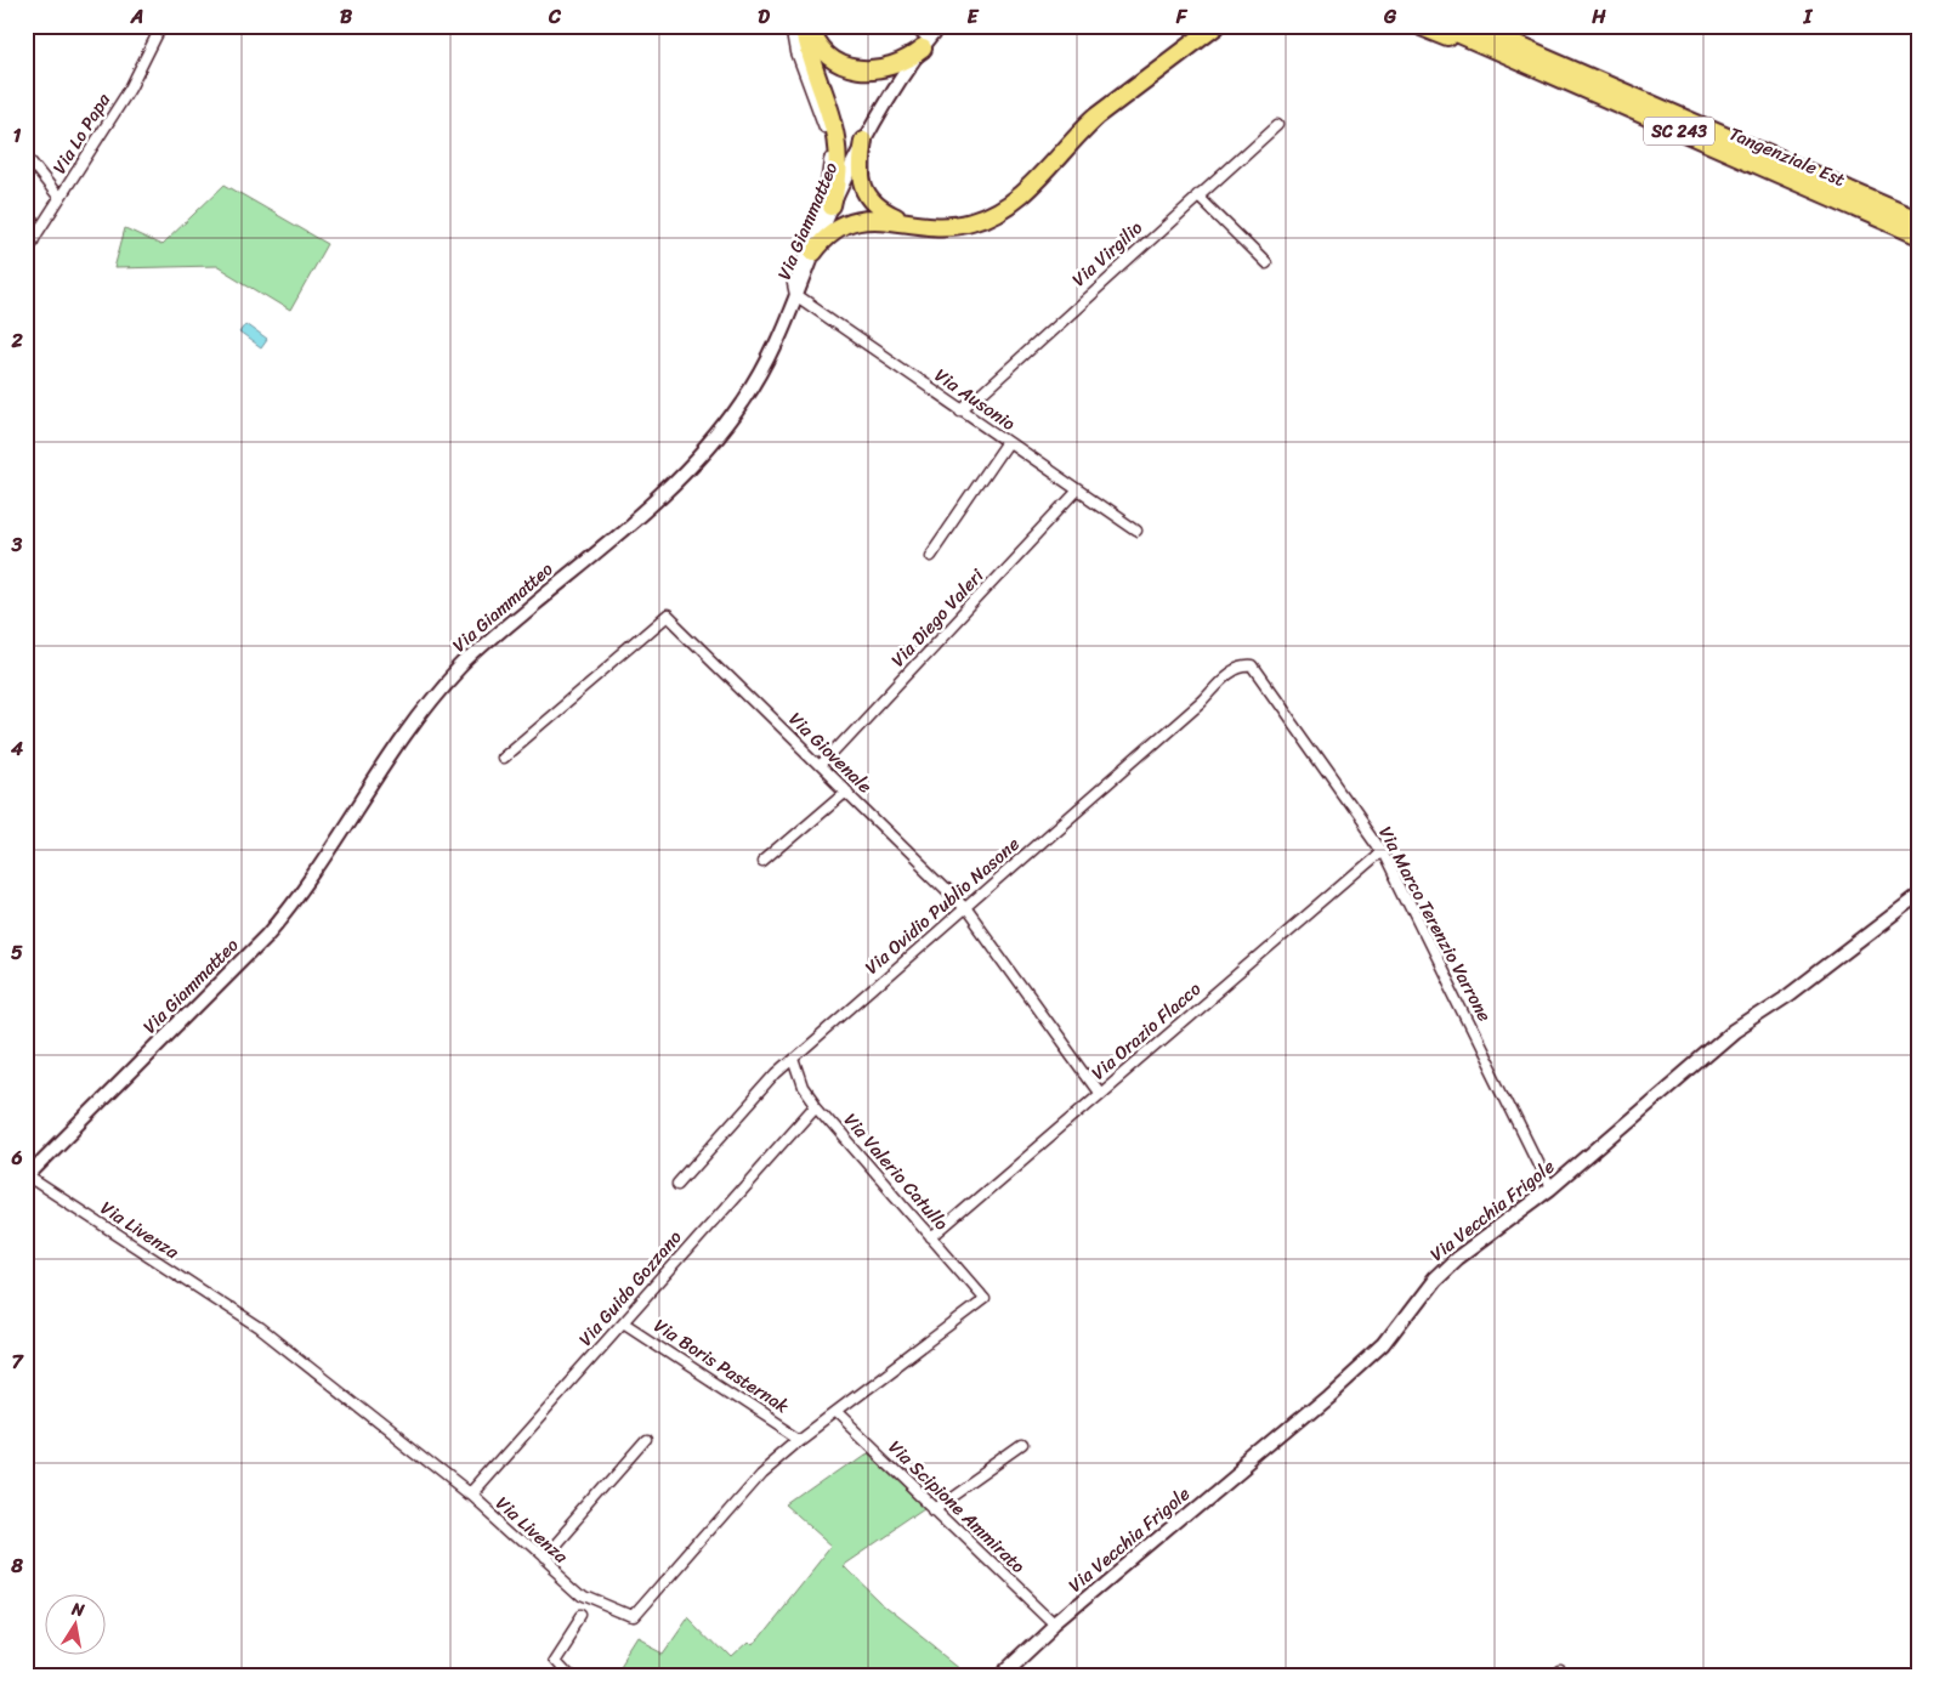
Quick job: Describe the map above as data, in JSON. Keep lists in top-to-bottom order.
{
  "streets": {
    "highway": ["SC 243", "Tangenziale Est"],
    "street": [
      "Via Lo Papa",
      "Via Giammatteo",
      "Via Virgilio",
      "Via Ausonio",
      "Via Diego Valeri",
      "Via Giovenale",
      "Via Ovidio Publio Nasone",
      "Via Marco Terenzio Varrone",
      "Via Orazio Flacco",
      "Via Valerio Catullo",
      "Via Vecchia Frigole",
      "Via Livenza",
      "Via Guido Gozzano",
      "Via Boris Pasternak",
      "Via Scipione Ammirato"
    ]
  },
  "crossings": [
    ["Via Giammatteo", "Via Ausonio"],
    ["Via Giammatteo", "Via Livenza"],
    ["Via Virgilio", "Via Ausonio"],
    ["Via Ausonio", "Via Diego Valeri"],
    ["Via Diego Valeri", "Via Giovenale"],
    ["Via Giovenale", "Via Ovidio Publio Nasone"],
    ["Via Giovenale", "Via Orazio Flacco"],
    ["Via Ovidio Publio Nasone", "Via Marco Terenzio Varrone"],
    ["Via Ovidio Publio Nasone", "Via Valerio Catullo"],
    ["Via Marco Terenzio Varrone", "Via Orazio Flacco"],
    ["Via Marco Terenzio Varrone", "Via Vecchia Frigole"],
    ["Via Orazio Flacco", "Via Valerio Catullo"],
    ["Via Valerio Catullo", "Via Livenza"],
    ["Via Valerio Catullo", "Via Guido Gozzano"],
    ["Via Vecchia Frigole", "Via Scipione Ammirato"],
    ["Via Livenza", "Via Guido Gozzano"],
    ["Via Livenza", "Via Boris Pasternak"],
    ["Via Livenza", "Via Scipione Ammirato"],
    ["Via Guido Gozzano", "Via Boris Pasternak"]
  ],
  "north": "top",
  "grid": {
    "columns": [
      "A",
      "B",
      "C",
      "D",
      "E",
      "F",
      "G",
      "H",
      "I"
    ],
    "rows": [
      "1",
      "2",
      "3",
      "4",
      "5",
      "6",
      "7",
      "8"
    ]
  }
}
